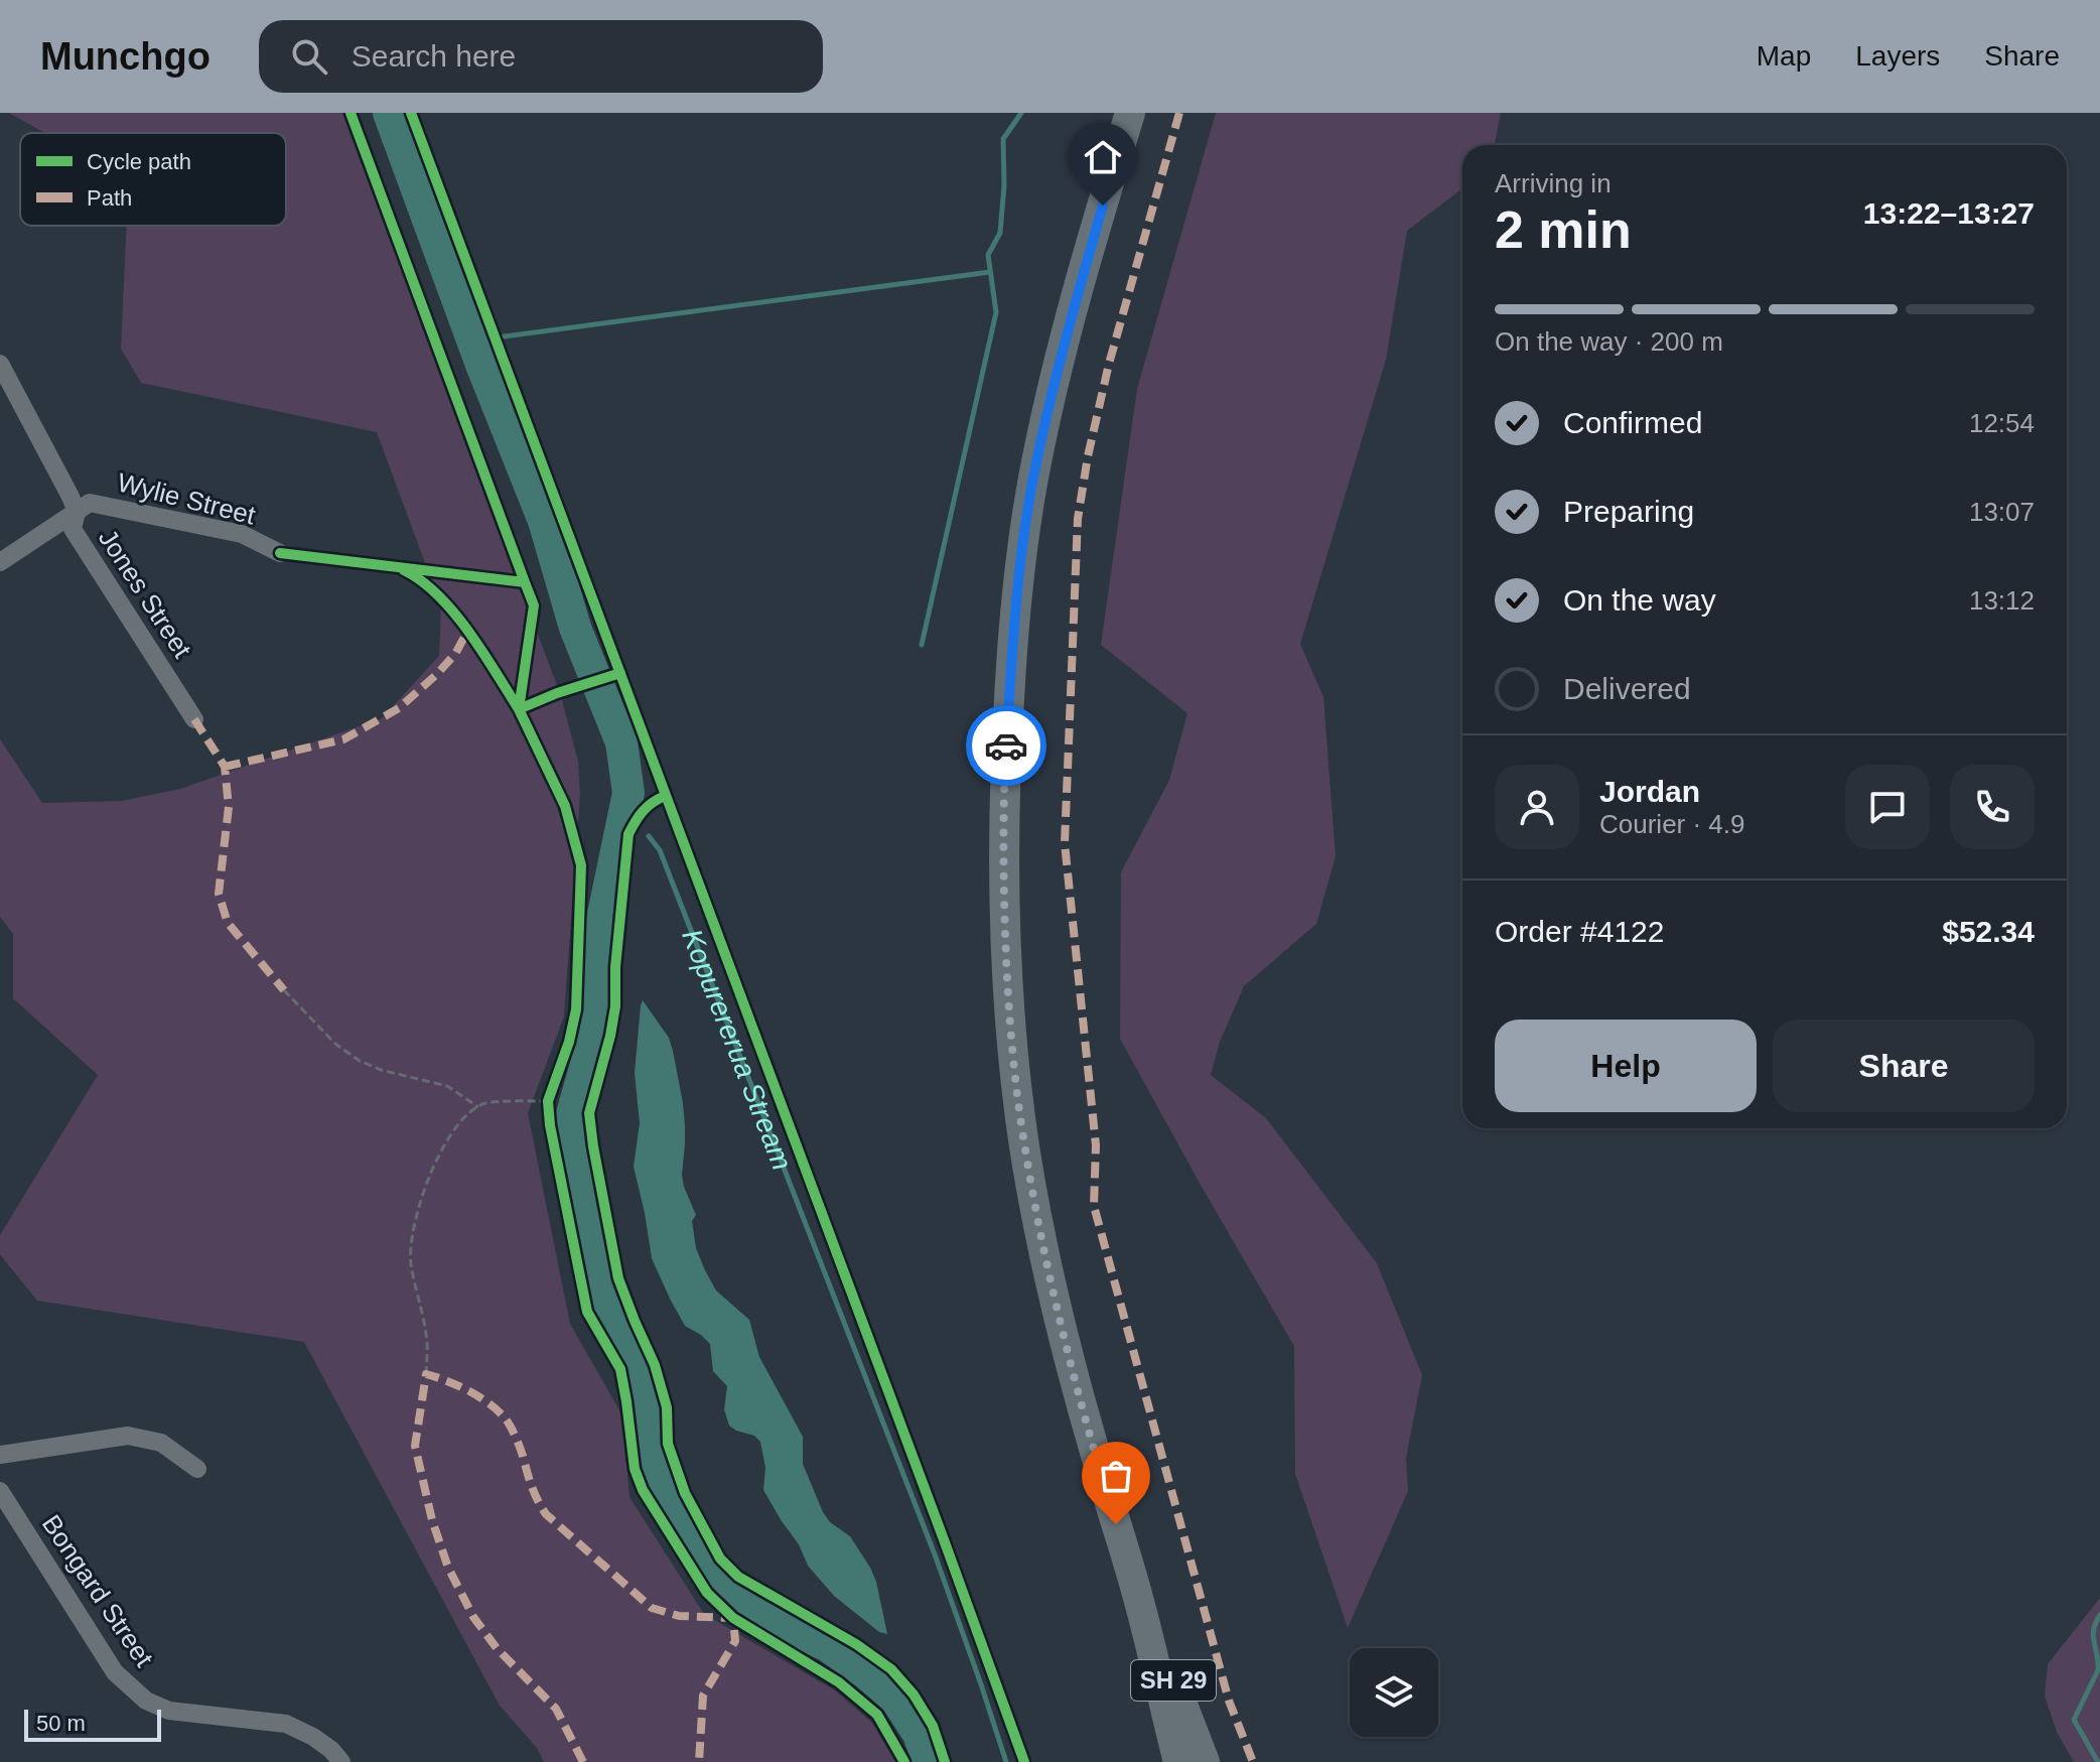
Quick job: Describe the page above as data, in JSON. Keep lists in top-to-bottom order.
{
  "streets": {
    "highway": ["SH 29"],
    "street": ["Wylie Street", "Jones Street", "Bongard Street"]
  },
  "crossings": [
    ["Wylie Street", "Jones Street"]
  ],
  "water": ["Kopurererua Stream"],
  "legend": ["Cycle path", "Path"],
  "scale_bar": "50 m",
  "page": {
    "header": "Munchgo",
    "search": "Search here",
    "nav": ["Map", "Layers", "Share"],
    "heading": ["2 min", "Arriving in", "13:22–13:27"],
    "panel": [
      "Jordan",
      "Courier · 4.9",
      "Order #4122",
      "$52.34"
    ],
    "bar": "On the way · 200 m",
    "list": [
      ["Confirmed", "12:54"],
      ["Preparing", "13:07"],
      ["On the way", "13:12"],
      "Delivered"
    ],
    "buttons": ["Help", "Share"],
    "scale": "50 m"
  }
}
